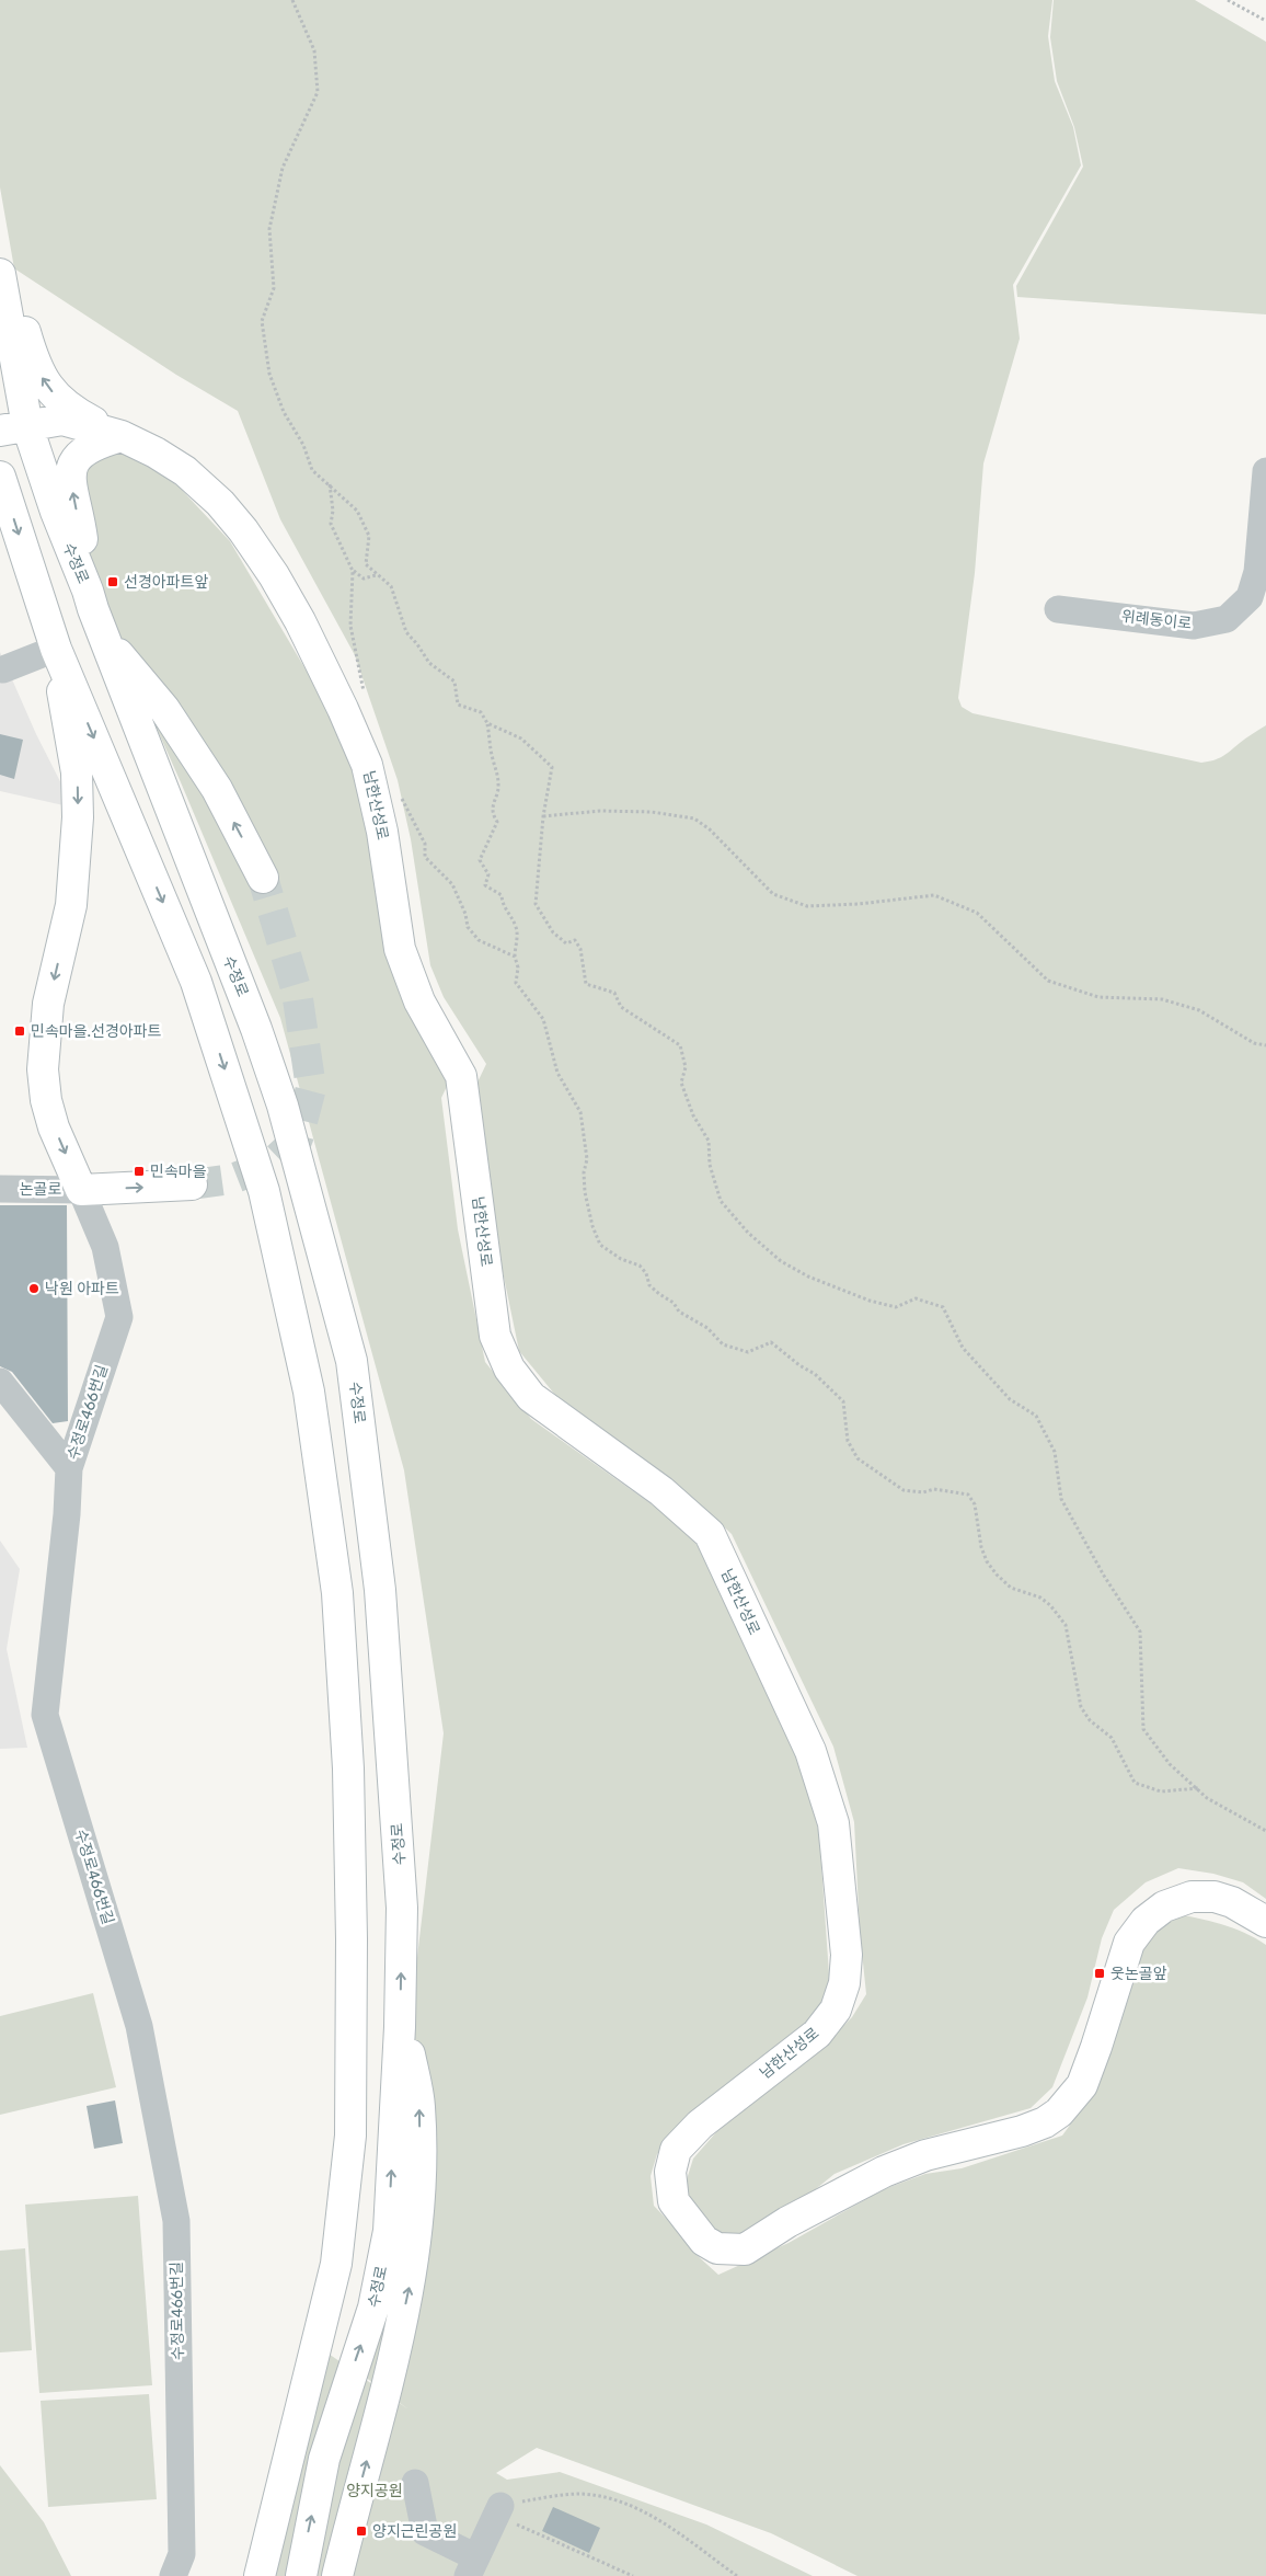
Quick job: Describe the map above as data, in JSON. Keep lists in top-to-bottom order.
{
  "streets": {
    "main road": ["수정로", "남한산성로"],
    "street": ["위례동이로", "논골로", "수정로466번길"]
  },
  "crossings": [
    ["수정로", "남한산성로"],
    ["논골로", "수정로466번길"]
  ],
  "parks": ["양지공원"],
  "places": {
    "transit": [
      "선경아파트앞",
      "민속마을.선경아파트",
      "민속마을",
      "웃논골앞",
      "양지근린공원"
    ],
    "other": ["낙원 아파트"]
  }
}
